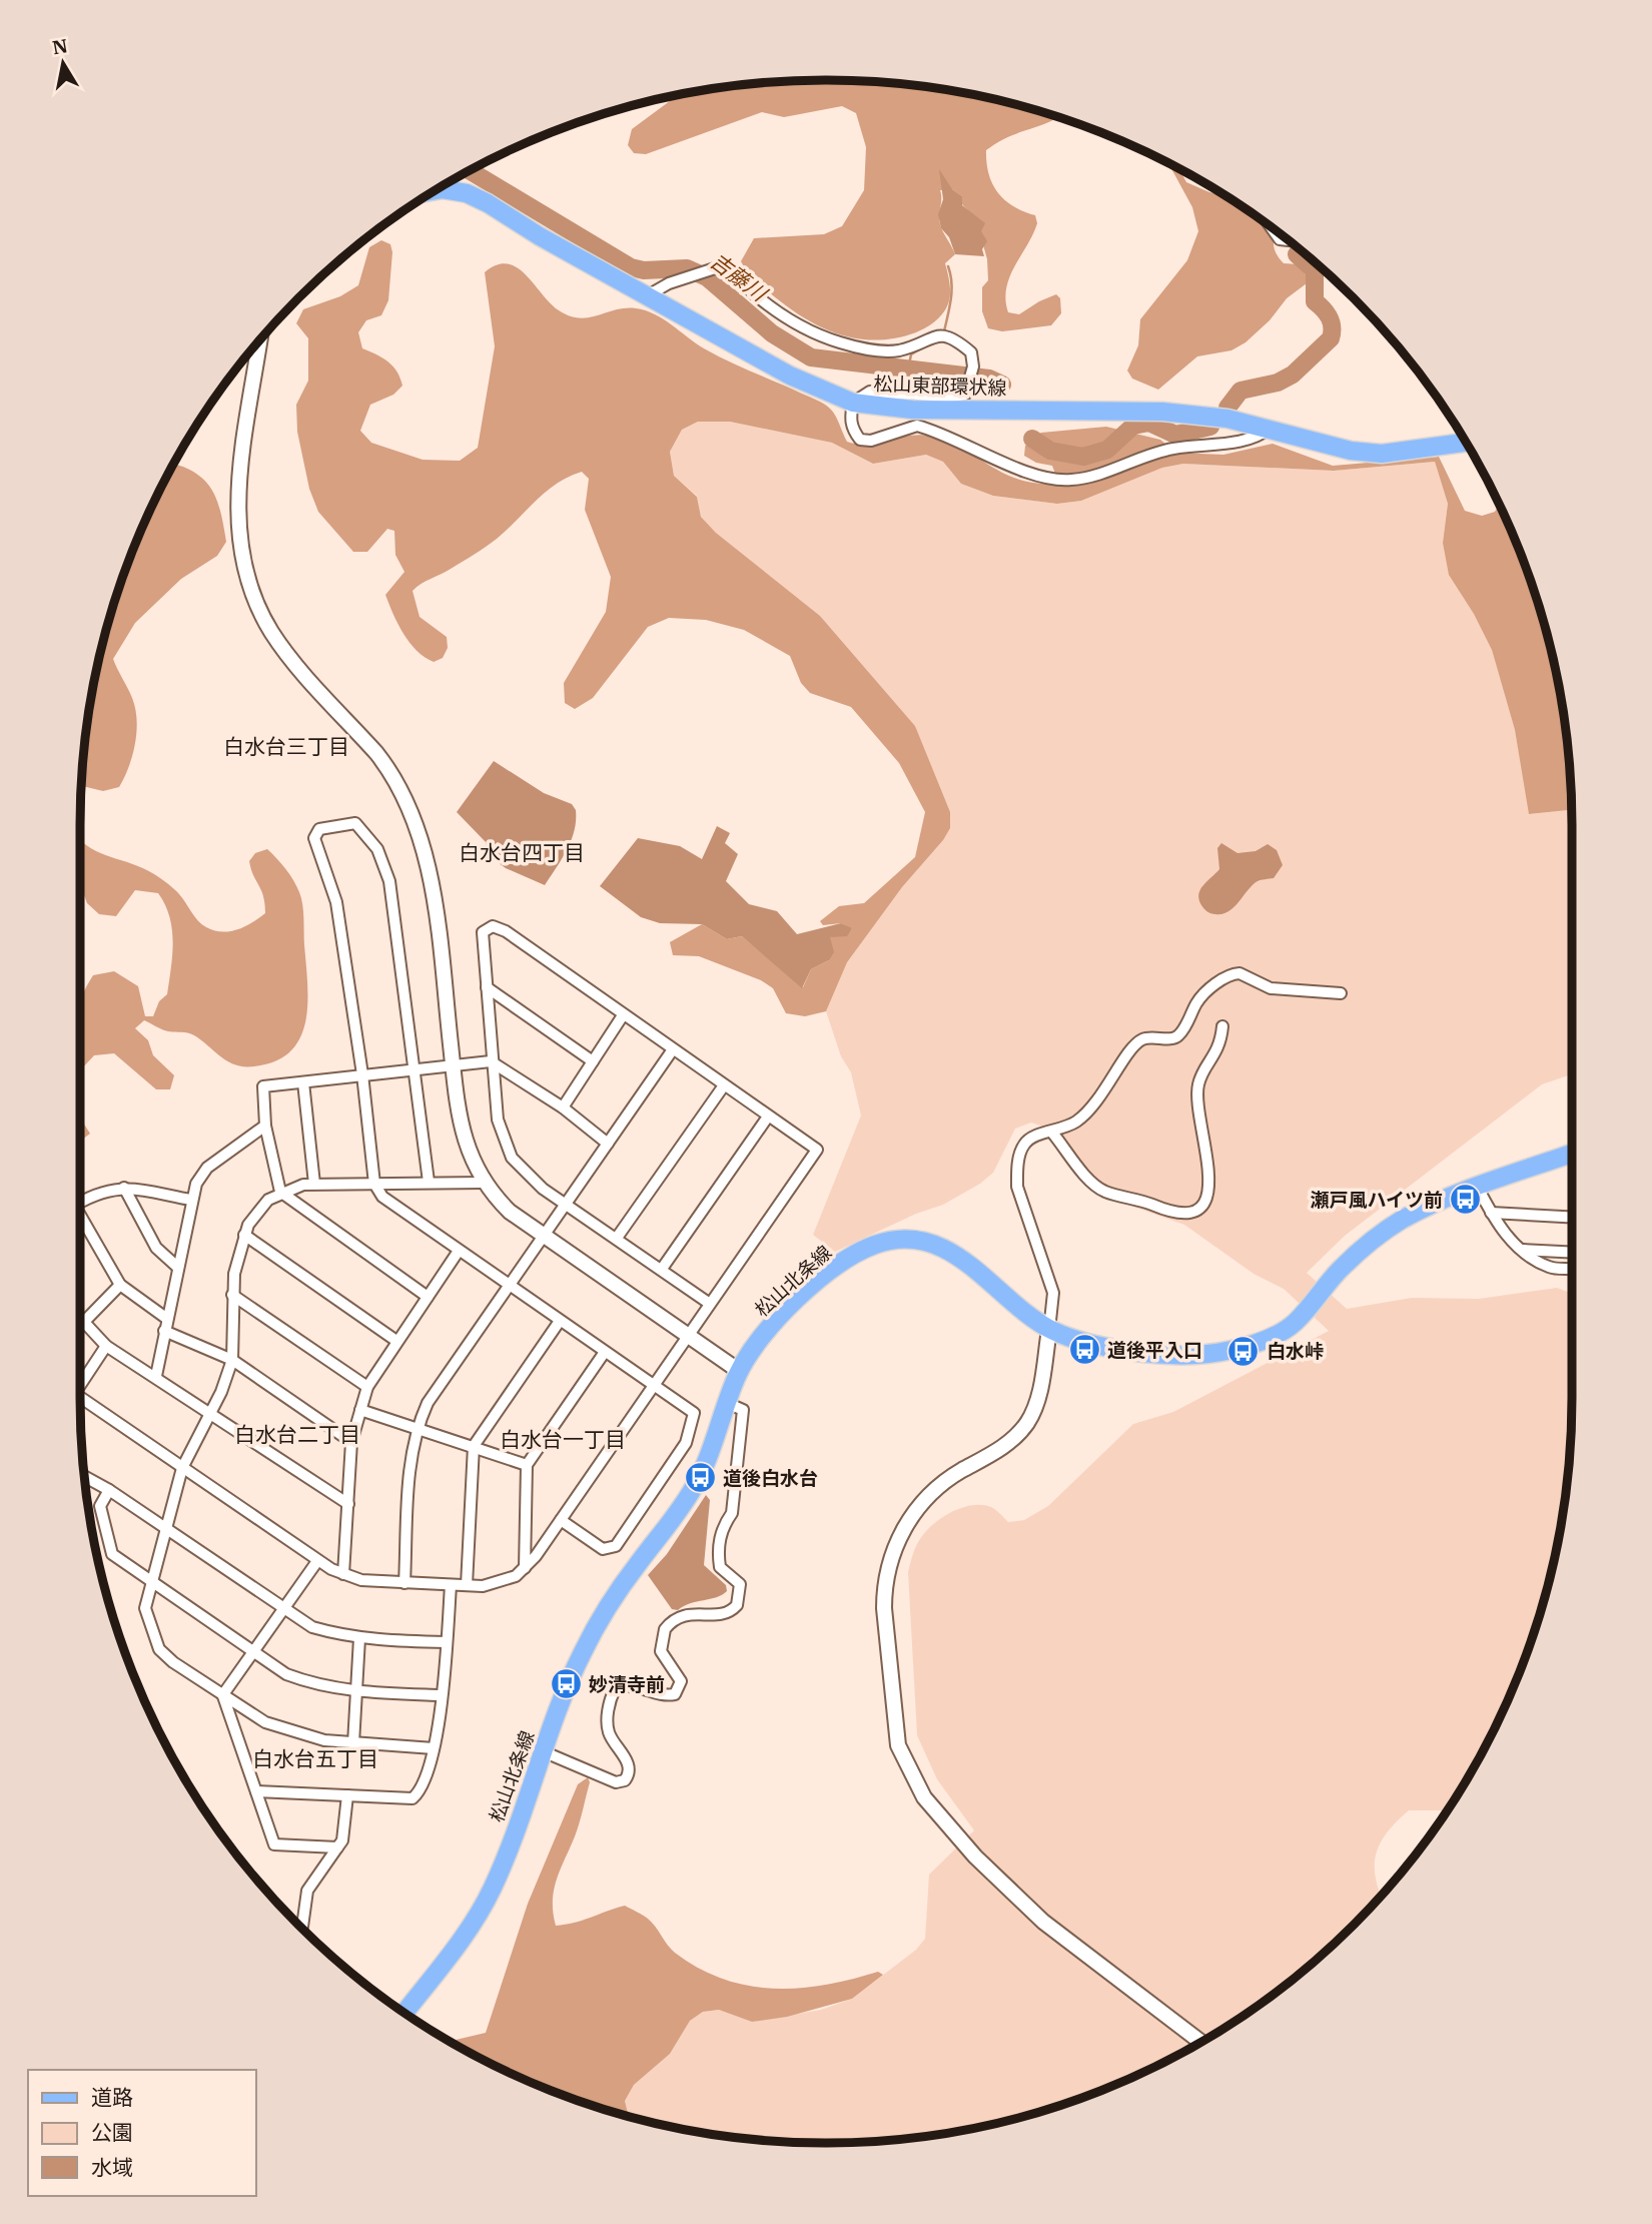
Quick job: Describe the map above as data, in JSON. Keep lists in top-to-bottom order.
{
  "streets": {
    "main road": ["松山東部環状線", "松山北条線"]
  },
  "districts": [
    "白水台三丁目",
    "白水台四丁目",
    "白水台二丁目",
    "白水台一丁目",
    "白水台五丁目"
  ],
  "water": ["吉藤川"],
  "places": {
    "bus stop": [
      "瀬戸風ハイツ前",
      "道後平入口",
      "白水峠",
      "道後白水台",
      "妙清寺前"
    ]
  },
  "legend": ["道路", "公園", "水域"],
  "north": "top"
}
